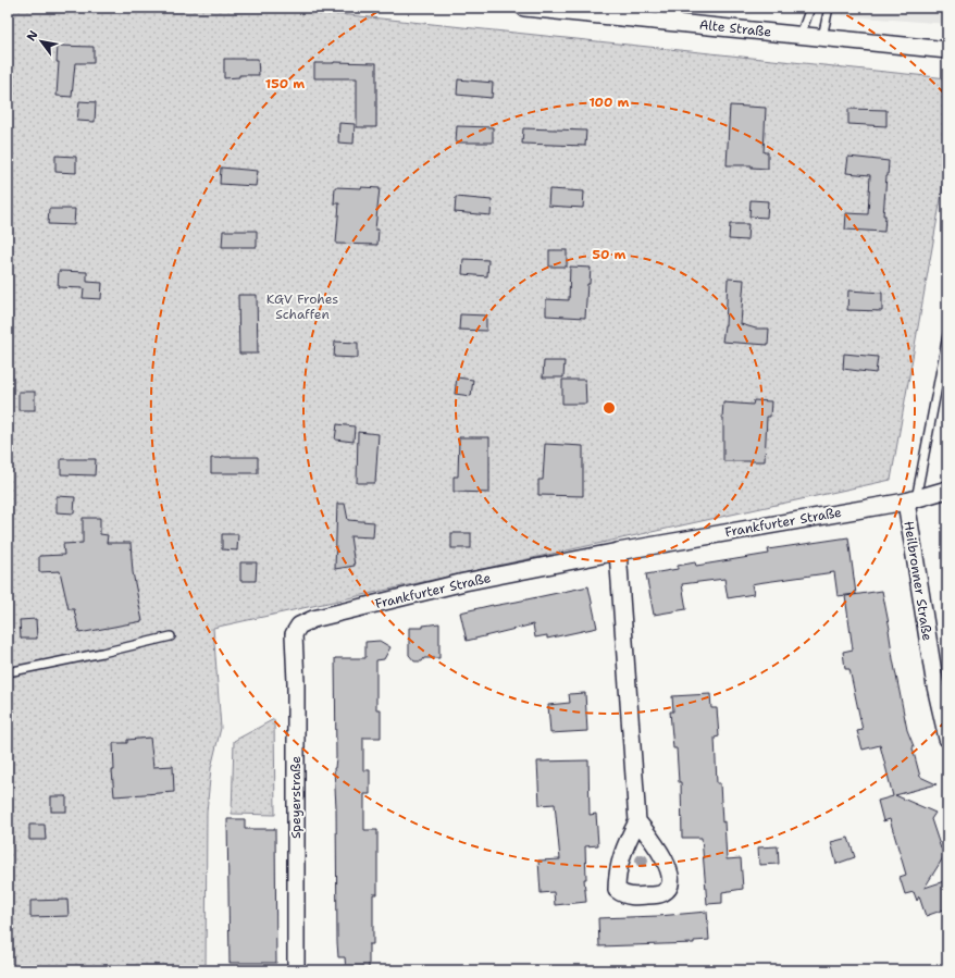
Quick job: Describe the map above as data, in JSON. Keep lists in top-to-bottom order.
{
  "streets": {
    "street": [
      "Alte Straße",
      "Frankfurter Straße",
      "Heilbronner Straße",
      "Speyerstraße"
    ]
  },
  "crossings": [
    ["Frankfurter Straße", "Heilbronner Straße"],
    ["Frankfurter Straße", "Speyerstraße"]
  ],
  "parks": ["KGV Frohes Schaffen"],
  "north": "top left",
  "rings": ["150 m", "100 m", "50 m"]
}
